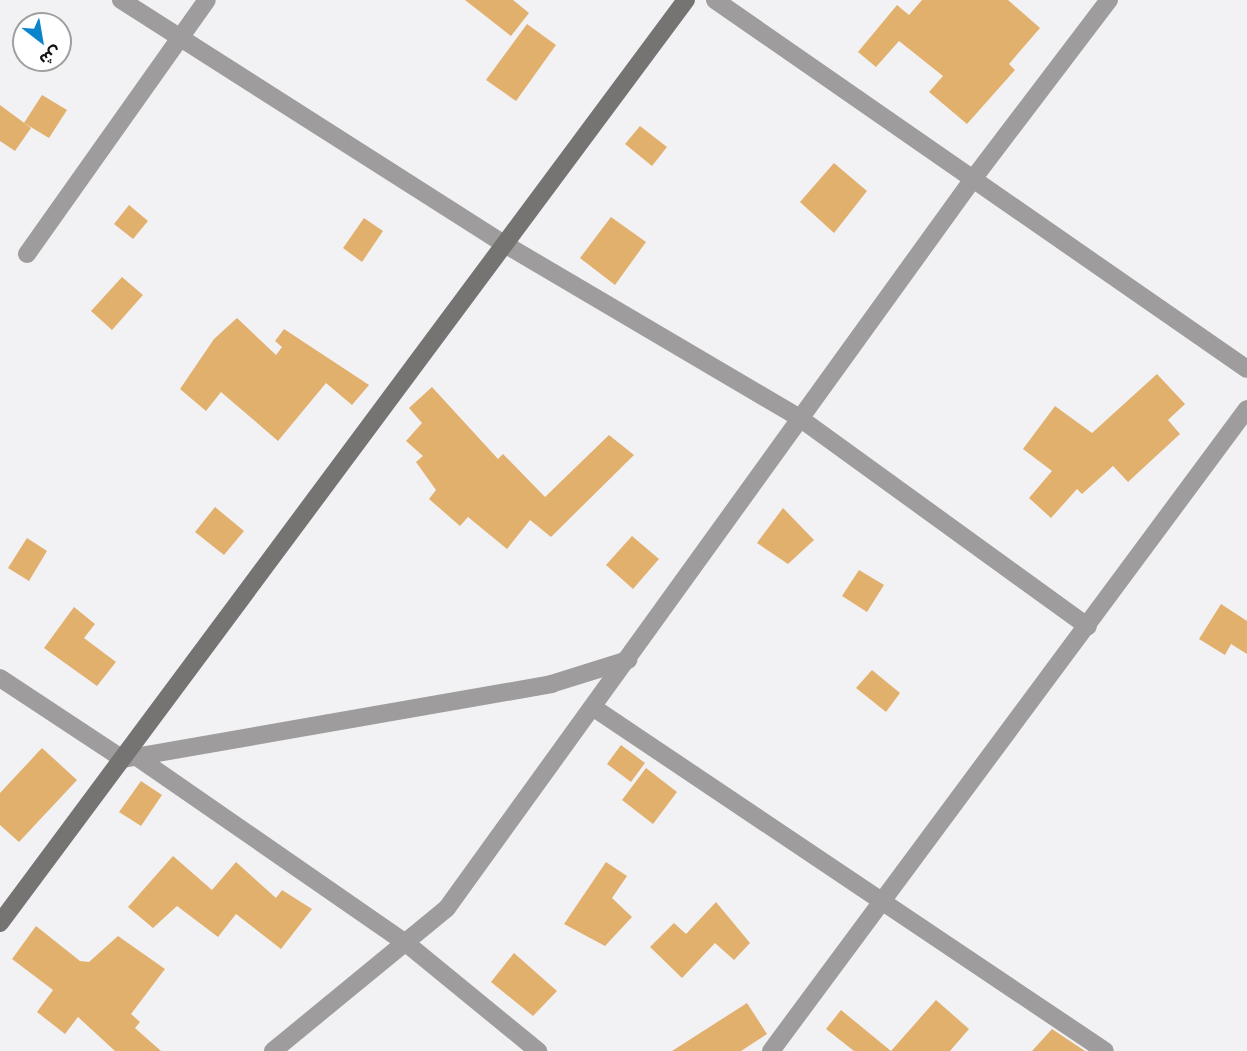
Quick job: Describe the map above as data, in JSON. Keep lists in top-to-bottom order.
{
  "north": "bottom right"
}
